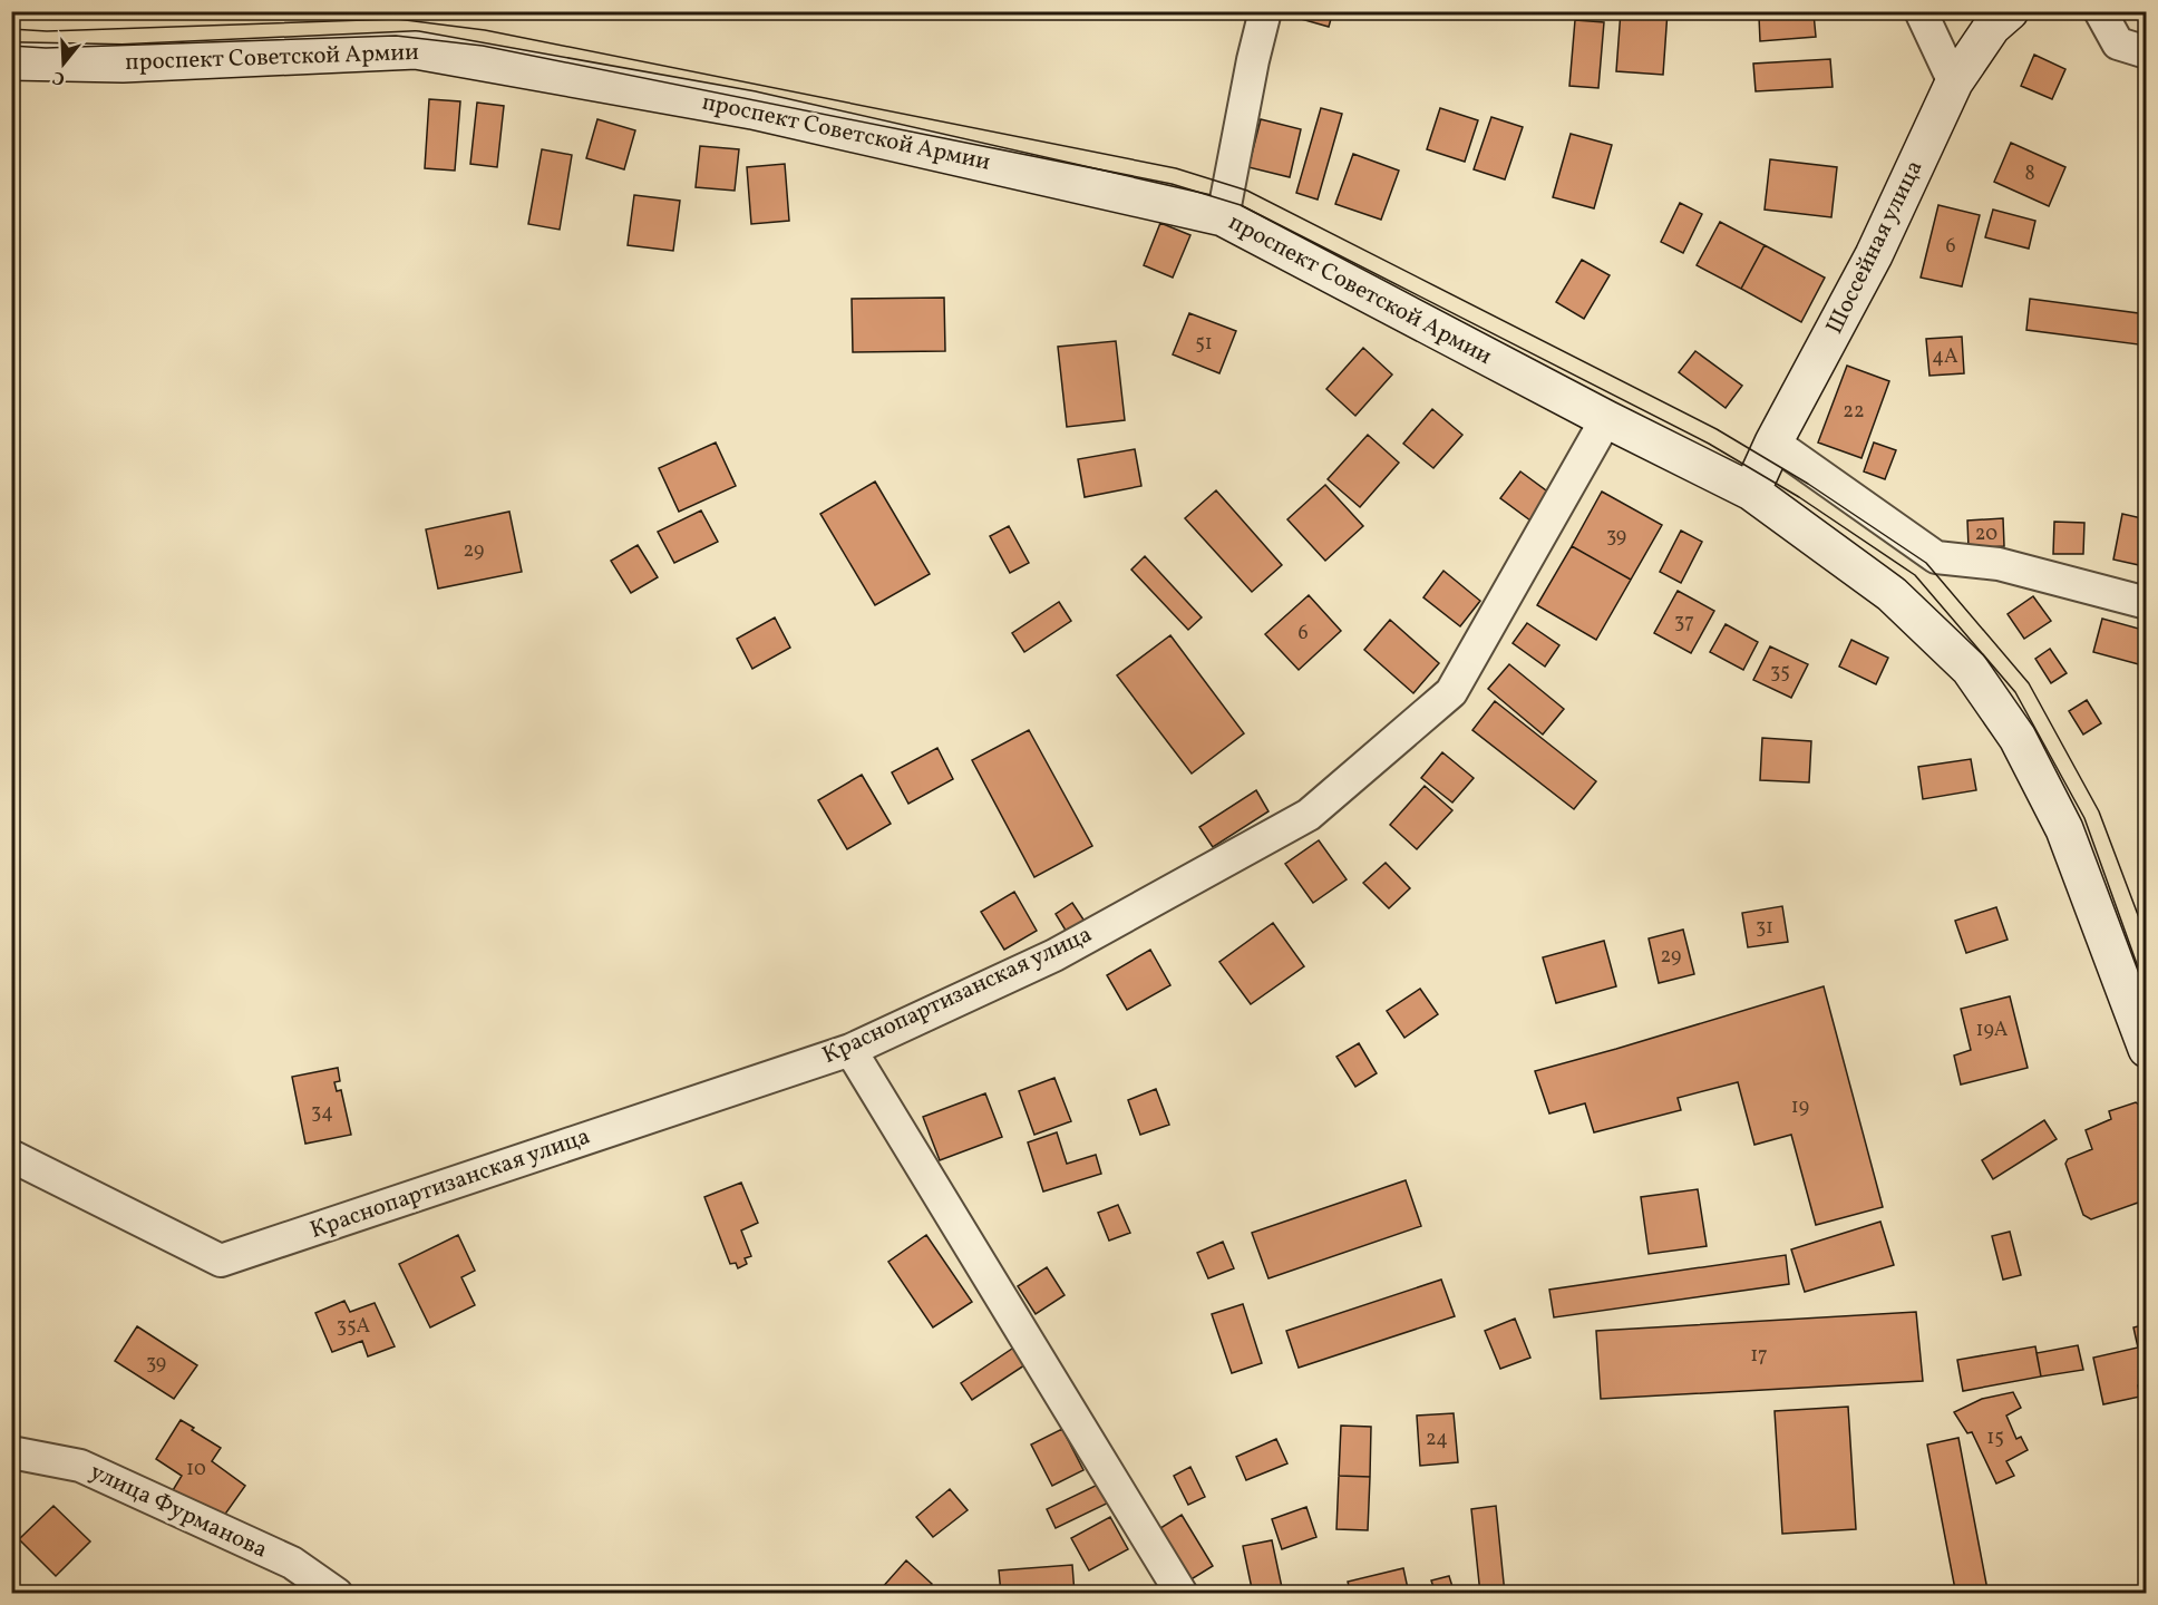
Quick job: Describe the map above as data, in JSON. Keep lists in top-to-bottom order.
{
  "streets": {
    "main road": ["проспект Советской Армии", "Шоссейная улица"],
    "street": ["Краснопартизанская улица", "улица Фурманова"]
  },
  "crossings": [
    ["проспект Советской Армии", "Шоссейная улица"],
    ["проспект Советской Армии", "Краснопартизанская улица"]
  ],
  "house_numbers": [
    "8",
    "6",
    "51",
    "4А",
    "22",
    "20",
    "39",
    "29",
    "37",
    "6",
    "35",
    "31",
    "29",
    "19А",
    "19",
    "34",
    "35А",
    "17",
    "39",
    "15",
    "24",
    "10"
  ],
  "north": "bottom"
}
